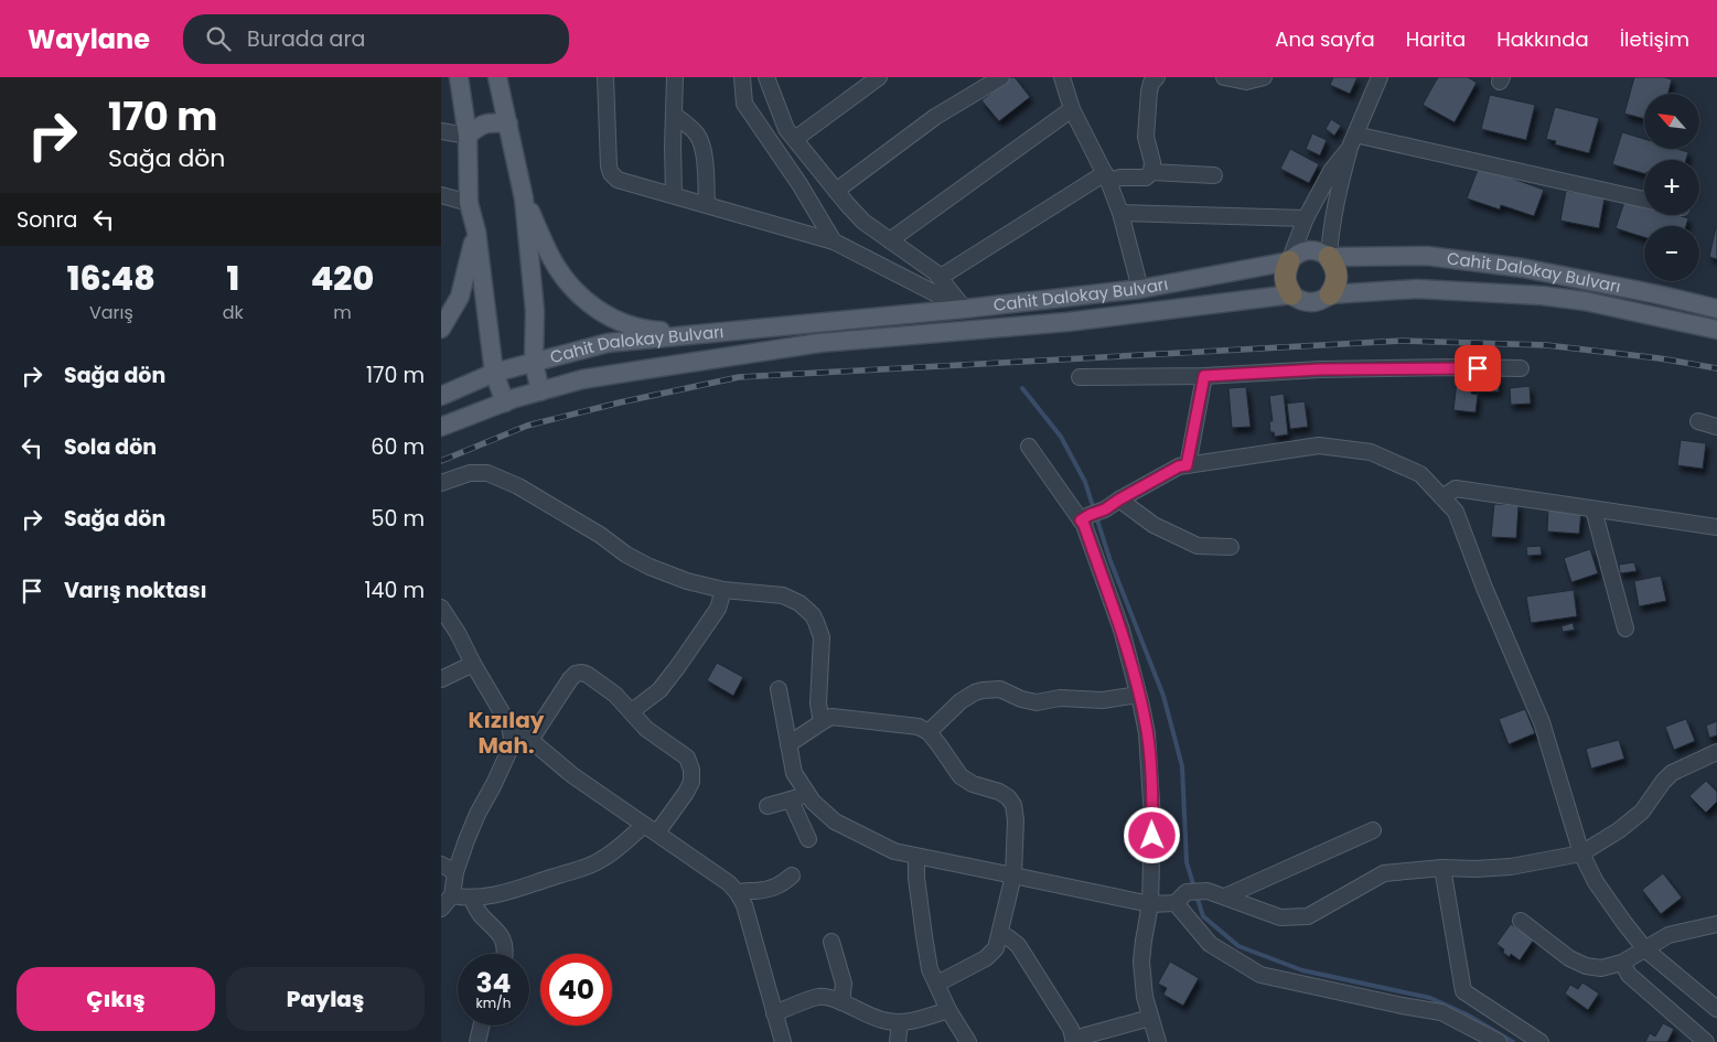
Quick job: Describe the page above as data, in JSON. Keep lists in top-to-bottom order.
{
  "streets": {
    "main road": ["Cahit Dalokay Bulvarı"]
  },
  "districts": ["Kızılay Mah."],
  "north": "top left",
  "page": {
    "header": "Waylane",
    "search": "Burada ara",
    "nav": [
      "Ana sayfa",
      "Harita",
      "Hakkında",
      "İletişim"
    ],
    "turn": ["170 m", "Sağa dön"],
    "map_buttons": ["+", "−"],
    "then": "Sonra",
    "eta": [
      "16:48",
      "Varış",
      "1",
      "dk",
      "420",
      "m"
    ],
    "list": [
      {
        "name": "Sağa dön",
        "value": "170 m"
      },
      {
        "name": "Sola dön",
        "value": "60 m"
      },
      {
        "name": "Sağa dön",
        "value": "50 m"
      },
      {
        "name": "Varış noktası",
        "value": "140 m"
      }
    ],
    "speed": "34 km/h",
    "limit": "40",
    "buttons": ["Çıkış", "Paylaş"]
  }
}
